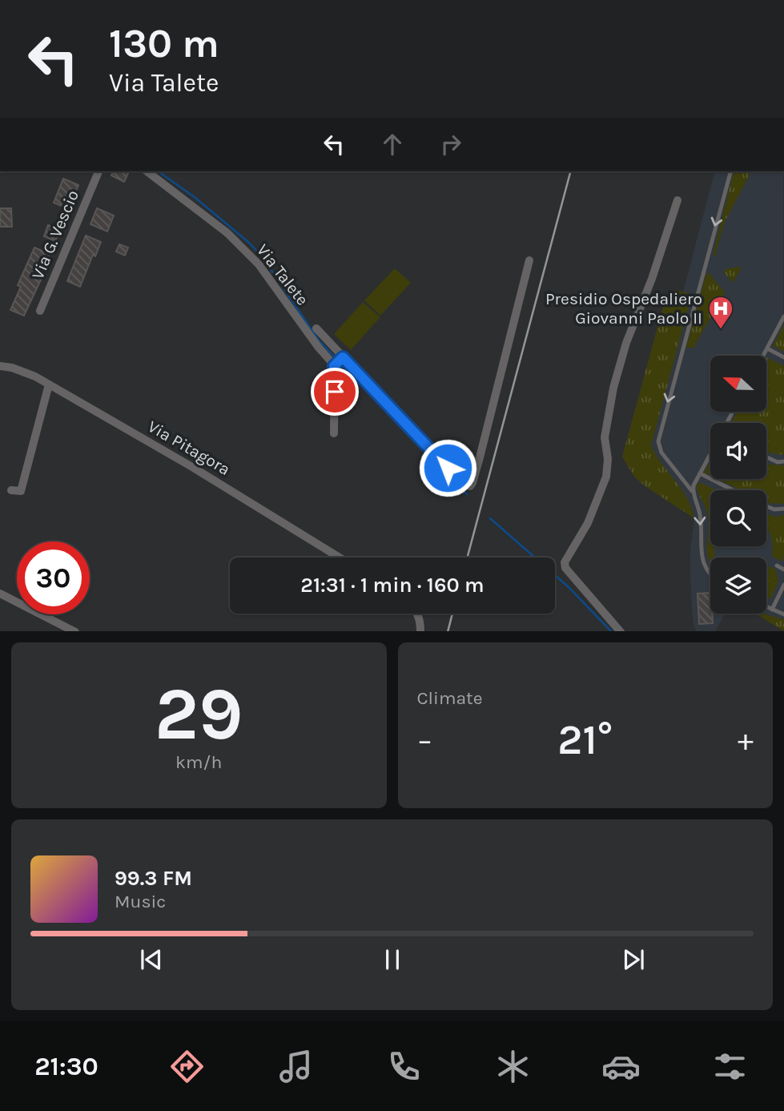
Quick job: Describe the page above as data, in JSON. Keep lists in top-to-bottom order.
{
  "streets": {
    "street": ["Via G. Vescio", "Via Talete", "Via Pitagora"]
  },
  "places": {
    "hospital": ["Presidio Ospedaliero Giovanni Paolo II"]
  },
  "north": "left",
  "page": {
    "turn": ["130 m", "Via Talete"],
    "limit": "30",
    "trip": "21:31 · 1 min · 160 m",
    "tile": [
      ["29", "km/h"],
      "Climate"
    ],
    "heat": ["−", "21°", "+"],
    "song": ["99.3 FM", "Music"],
    "tabs": "21:30"
  }
}
